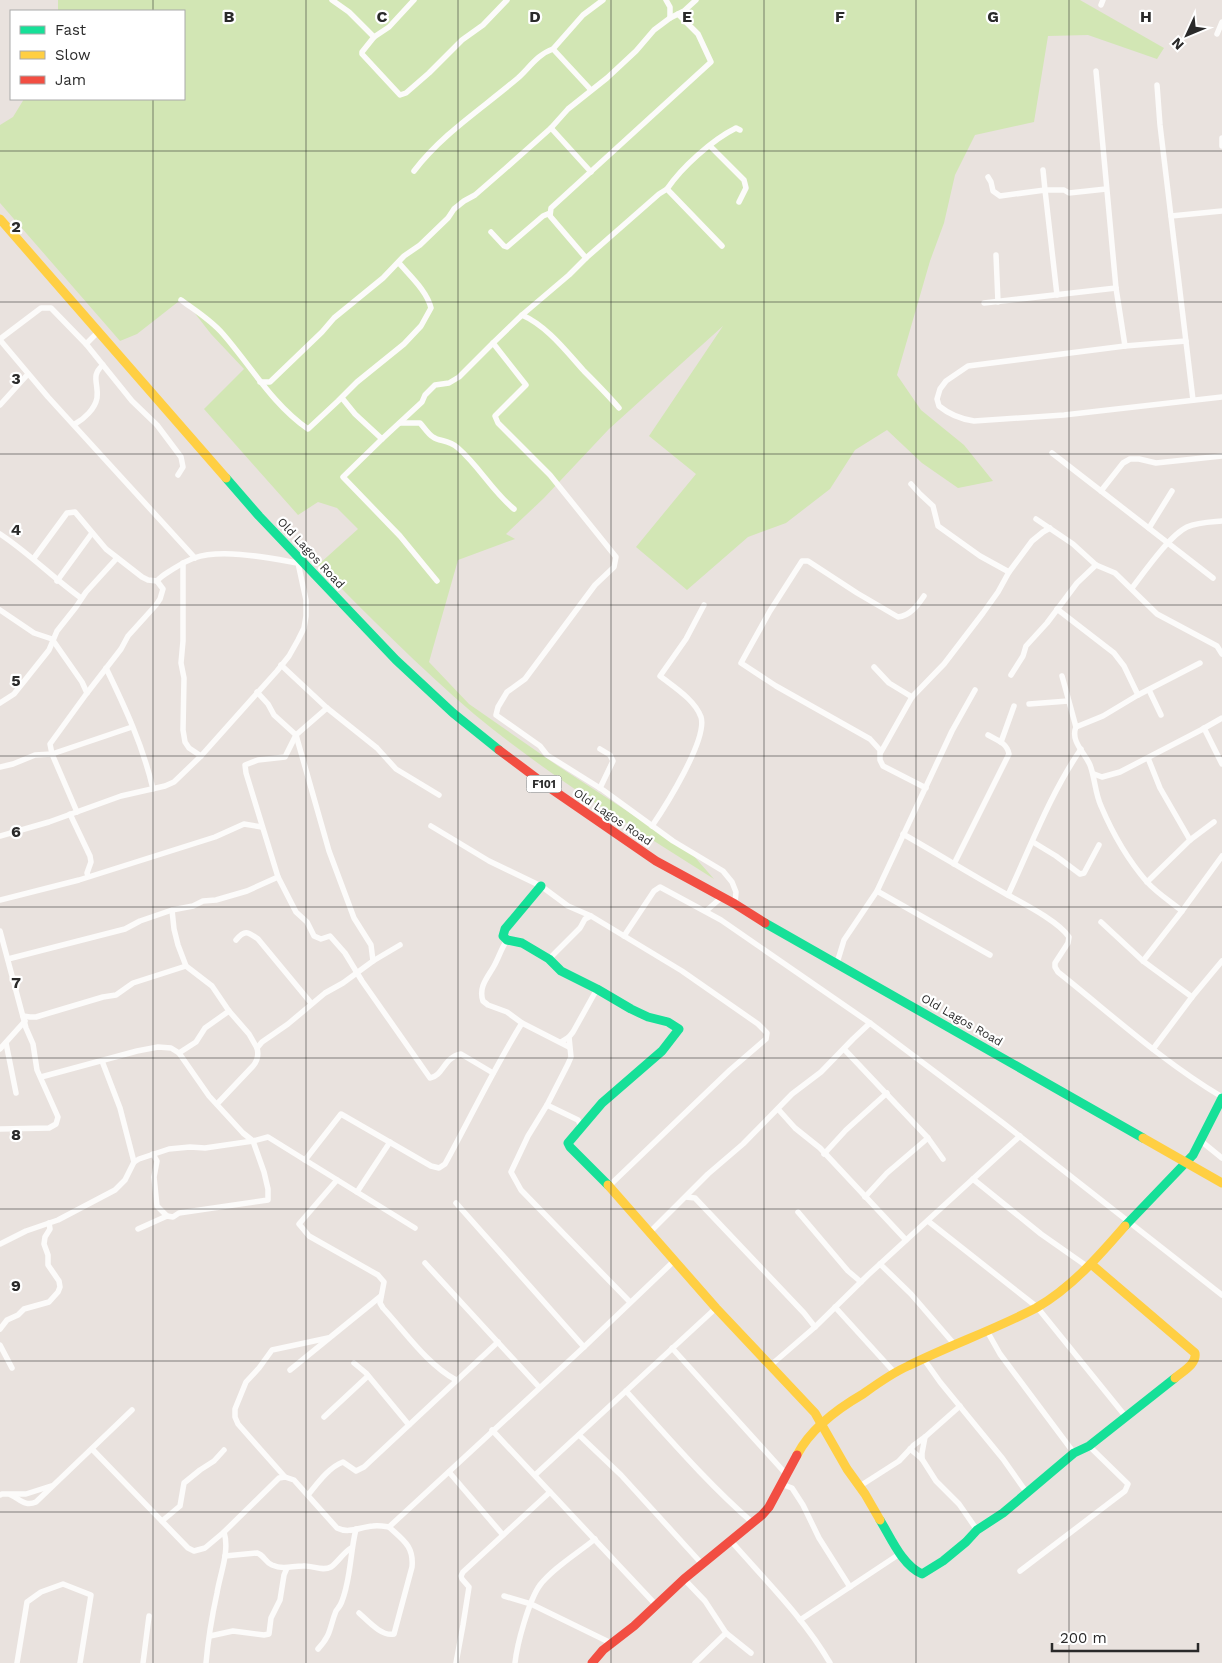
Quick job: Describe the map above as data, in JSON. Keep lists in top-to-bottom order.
{
  "streets": {
    "street": ["Old Lagos Road", "F101"]
  },
  "legend": ["Fast", "Slow", "Jam"],
  "scale_bar": "200 m",
  "north": "bottom left",
  "grid": {
    "columns": [
      "B",
      "C",
      "D",
      "E",
      "F",
      "G",
      "H"
    ],
    "rows": [
      "2",
      "3",
      "4",
      "5",
      "6",
      "7",
      "8",
      "9"
    ]
  }
}
